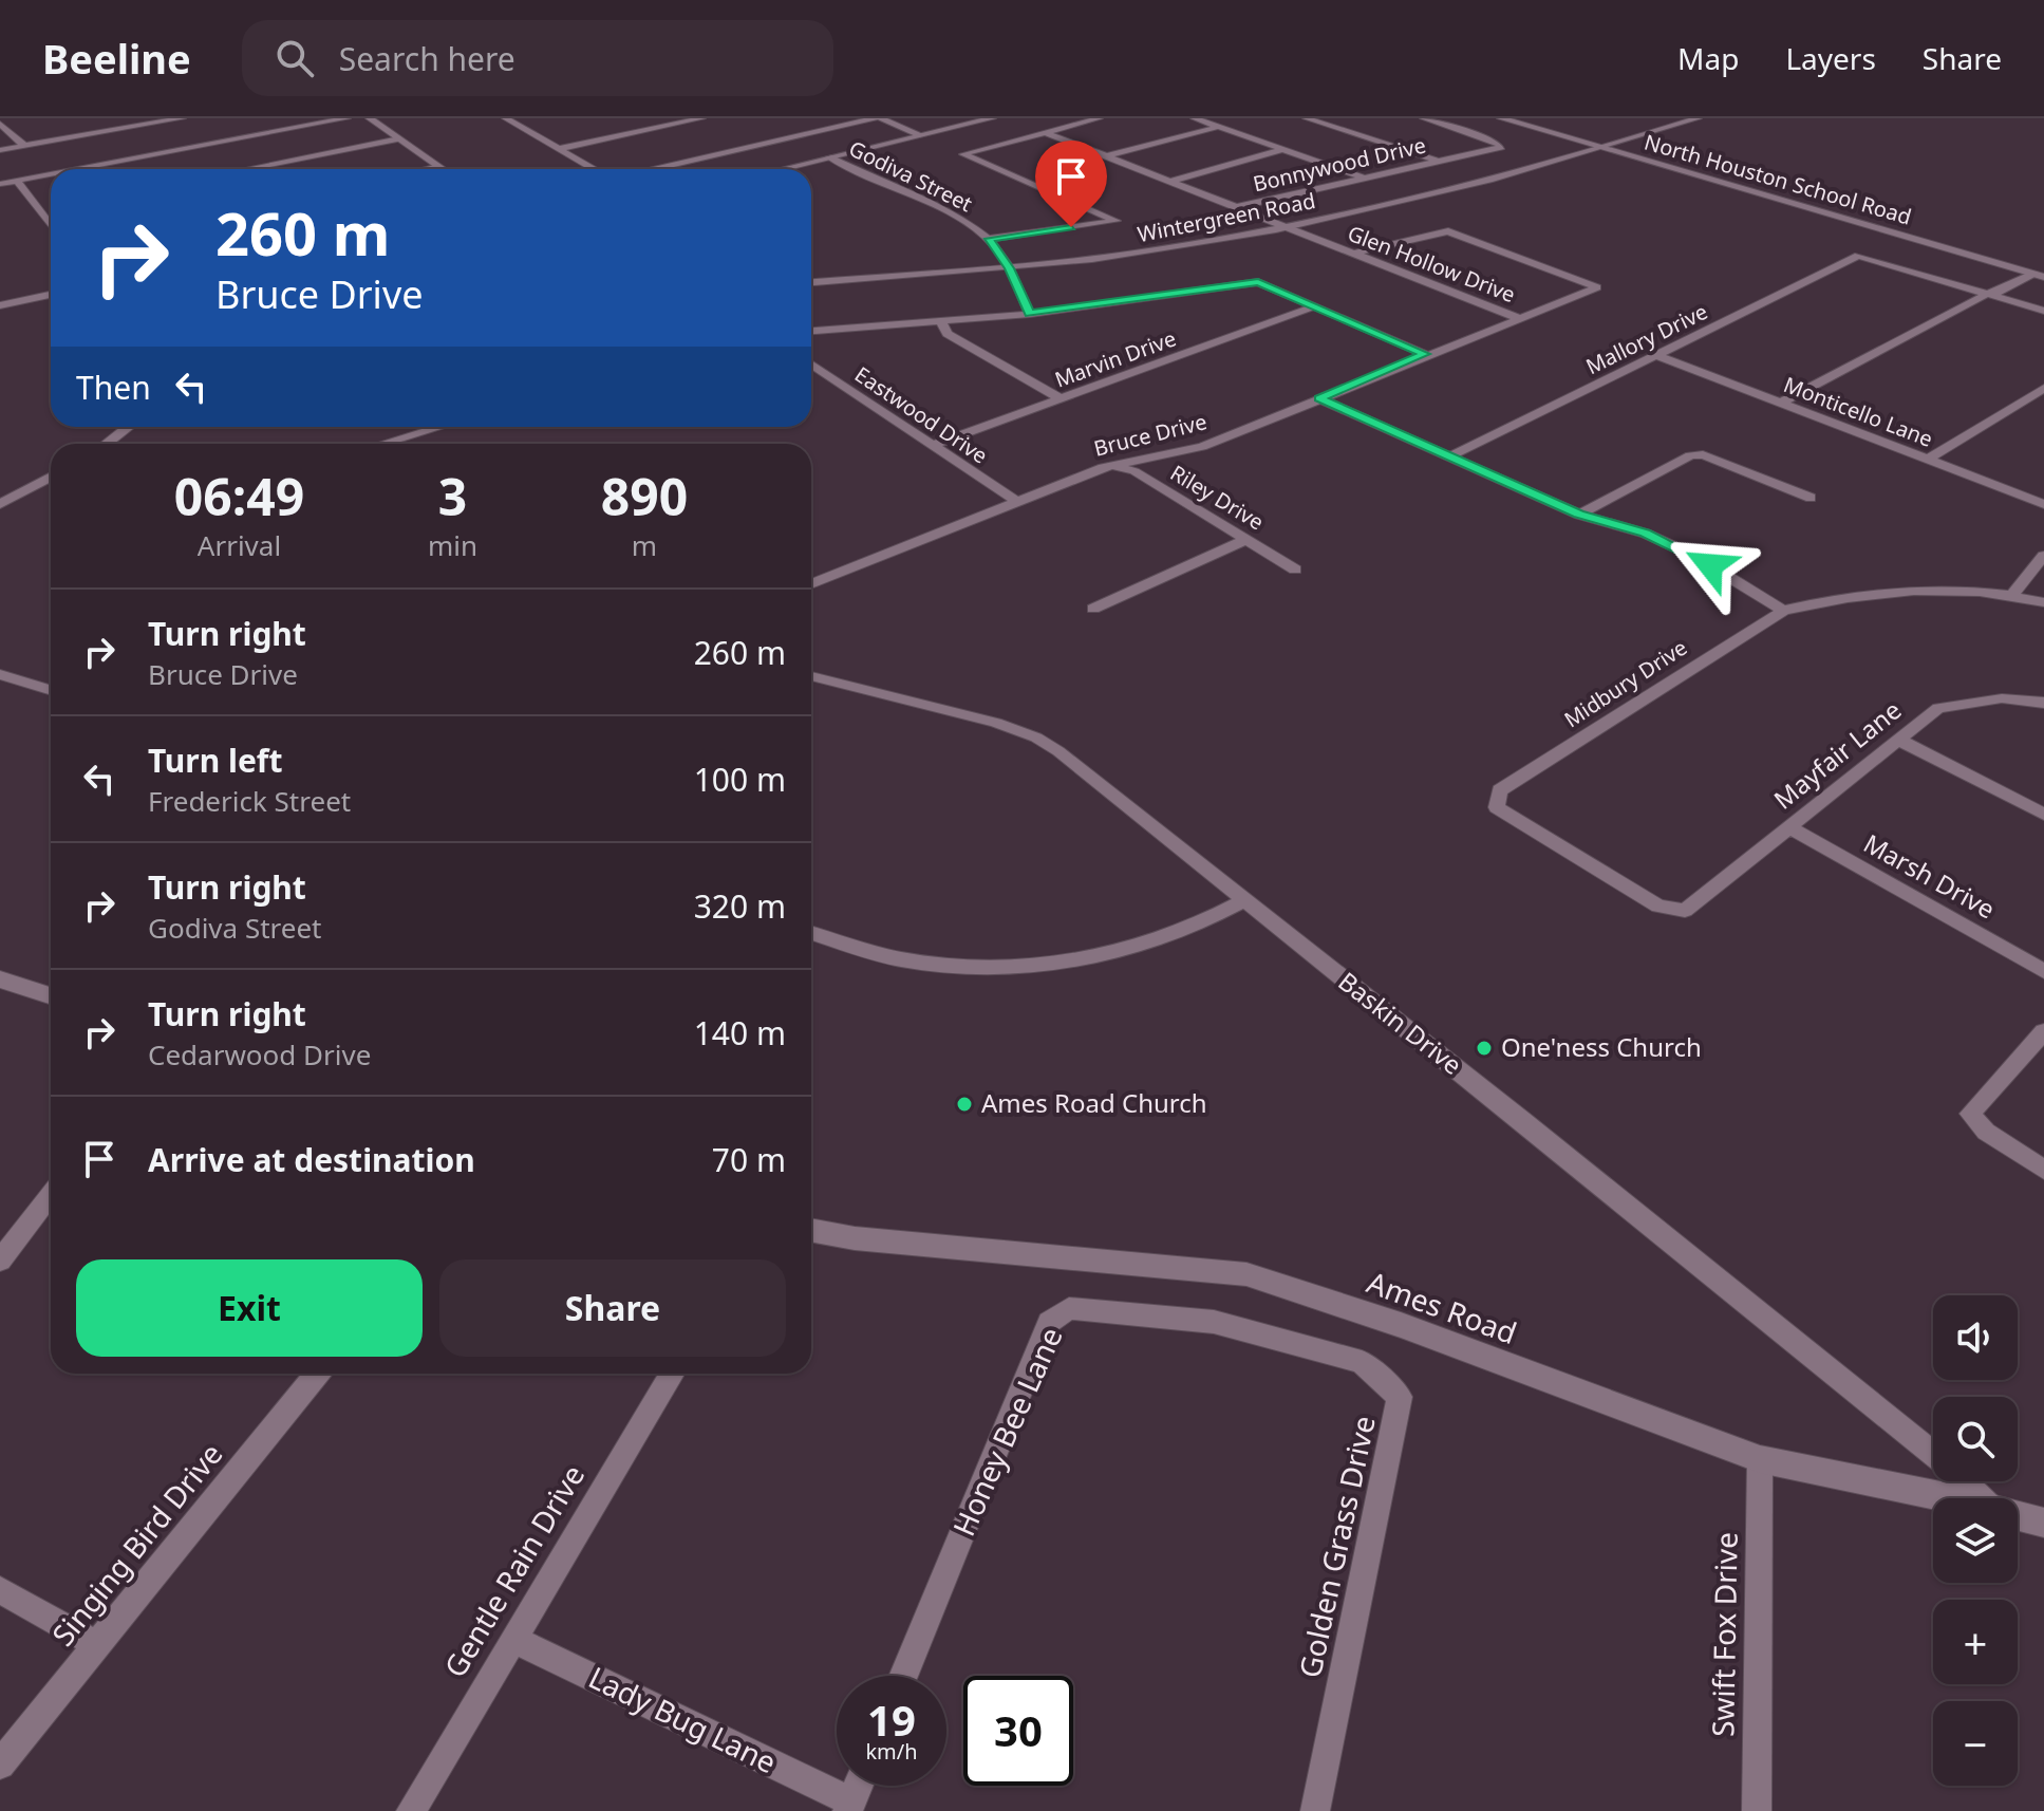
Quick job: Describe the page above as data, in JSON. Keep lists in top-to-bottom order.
{
  "streets": {
    "street": [
      "Bonnywood Drive",
      "Godiva Street",
      "North Houston School Road",
      "Wintergreen Road",
      "Glen Hollow Drive",
      "Mallory Drive",
      "Marvin Drive",
      "Monticello Lane",
      "Eastwood Drive",
      "Bruce Drive",
      "Riley Drive",
      "Midbury Drive",
      "Mayfair Lane",
      "Marsh Drive",
      "Baskin Drive",
      "Ames Road",
      "Honey Bee Lane",
      "Singing Bird Drive",
      "Golden Grass Drive",
      "Gentle Rain Drive",
      "Swift Fox Drive",
      "Lady Bug Lane"
    ]
  },
  "crossings": [
    ["Bonnywood Drive", "Glen Hollow Drive"],
    ["Godiva Street", "Wintergreen Road"],
    ["North Houston School Road", "Wintergreen Road"],
    ["Wintergreen Road", "Glen Hollow Drive"],
    ["Glen Hollow Drive", "Bruce Drive"],
    ["Mallory Drive", "Monticello Lane"],
    ["Marvin Drive", "Eastwood Drive"],
    ["Eastwood Drive", "Bruce Drive"],
    ["Bruce Drive", "Riley Drive"],
    ["Midbury Drive", "Mayfair Lane"],
    ["Mayfair Lane", "Marsh Drive"],
    ["Ames Road", "Swift Fox Drive"],
    ["Honey Bee Lane", "Golden Grass Drive"],
    ["Gentle Rain Drive", "Lady Bug Lane"]
  ],
  "places": ["One'ness Church", "Ames Road Church"],
  "page": {
    "header": "Beeline",
    "search": "Search here",
    "nav": ["Map", "Layers", "Share"],
    "turn": ["260 m", "Bruce Drive"],
    "then": "Then",
    "eta": [
      "06:49",
      "Arrival",
      "3",
      "min",
      "890",
      "m"
    ],
    "list": [
      {
        "name": "Turn right",
        "note": "Bruce Drive",
        "value": "260 m"
      },
      {
        "name": "Turn left",
        "note": "Frederick Street",
        "value": "100 m"
      },
      {
        "name": "Turn right",
        "note": "Godiva Street",
        "value": "320 m"
      },
      {
        "name": "Turn right",
        "note": "Cedarwood Drive",
        "value": "140 m"
      },
      {
        "name": "Arrive at destination",
        "value": "70 m"
      }
    ],
    "buttons": ["Exit", "Share"],
    "map_buttons": ["+", "−"],
    "speed": "19 km/h",
    "limit": "30"
  }
}
